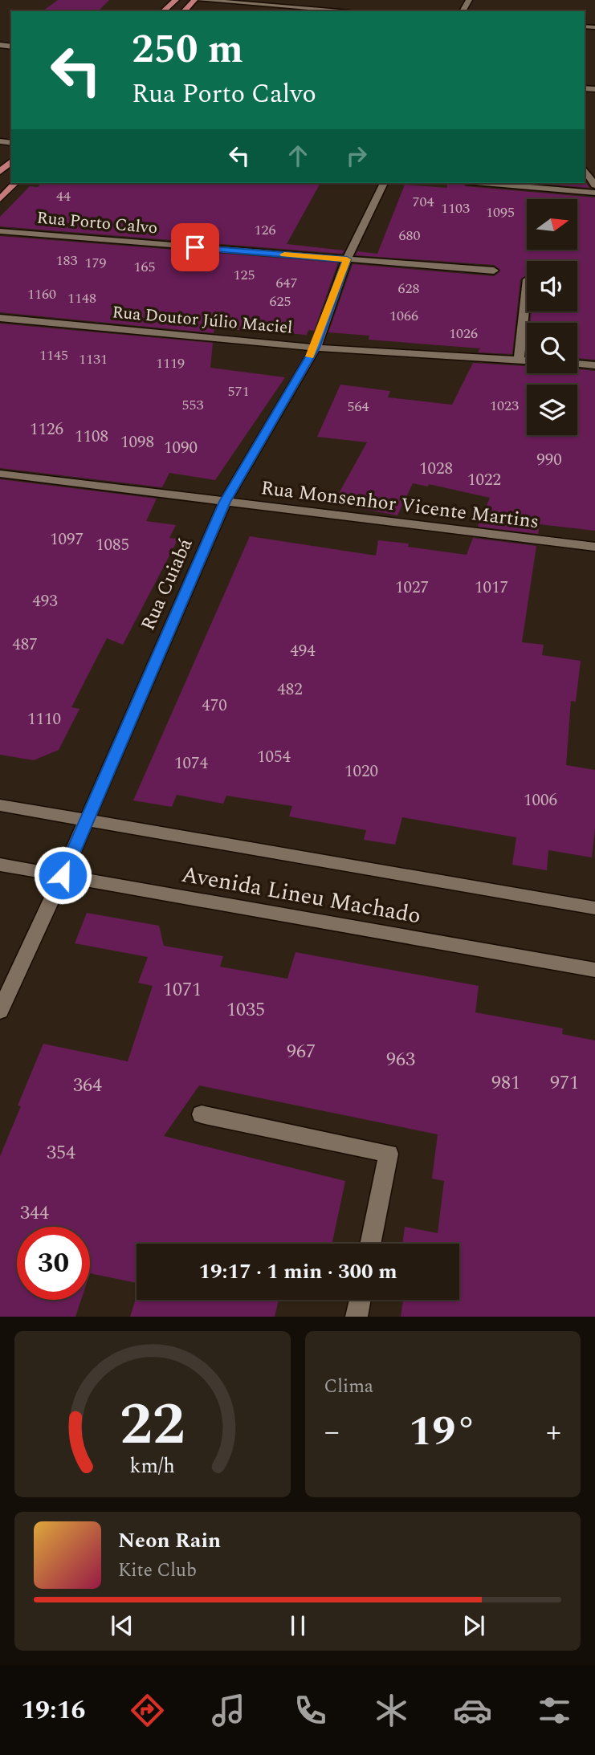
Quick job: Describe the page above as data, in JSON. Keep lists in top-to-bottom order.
{
  "streets": {
    "street": [
      "Rua Porto Calvo",
      "Rua Doutor Júlio Maciel",
      "Rua Monsenhor Vicente Martins",
      "Rua Cuiabá",
      "Avenida Lineu Machado"
    ]
  },
  "crossings": [
    ["Rua Porto Calvo", "Rua Cuiabá"],
    ["Rua Doutor Júlio Maciel", "Rua Cuiabá"],
    ["Rua Monsenhor Vicente Martins", "Rua Cuiabá"],
    ["Rua Cuiabá", "Avenida Lineu Machado"]
  ],
  "house_numbers": [
    "44",
    "704",
    "1103",
    "1095",
    "126",
    "680",
    "183",
    "179",
    "165",
    "125",
    "647",
    "628",
    "1160",
    "1148",
    "625",
    "1066",
    "1026",
    "1145",
    "1131",
    "1119",
    "571",
    "553",
    "1023",
    "564",
    "1126",
    "1108",
    "1098",
    "1090",
    "990",
    "1028",
    "1022",
    "1097",
    "1085",
    "1027",
    "1017",
    "493",
    "487",
    "494",
    "482",
    "470",
    "1110",
    "1054",
    "1074",
    "1020",
    "1006",
    "1071",
    "1035",
    "967",
    "963",
    "981",
    "971",
    "364",
    "354",
    "344"
  ],
  "north": "right",
  "page": {
    "turn": ["250 m", "Rua Porto Calvo"],
    "limit": "30",
    "trip": "19:17 · 1 min · 300 m",
    "tile": "Clima",
    "heat": ["−", "19°", "+"],
    "song": ["Neon Rain", "Kite Club"],
    "tabs": "19:16",
    "gauge": ["22", "km/h"]
  }
}
